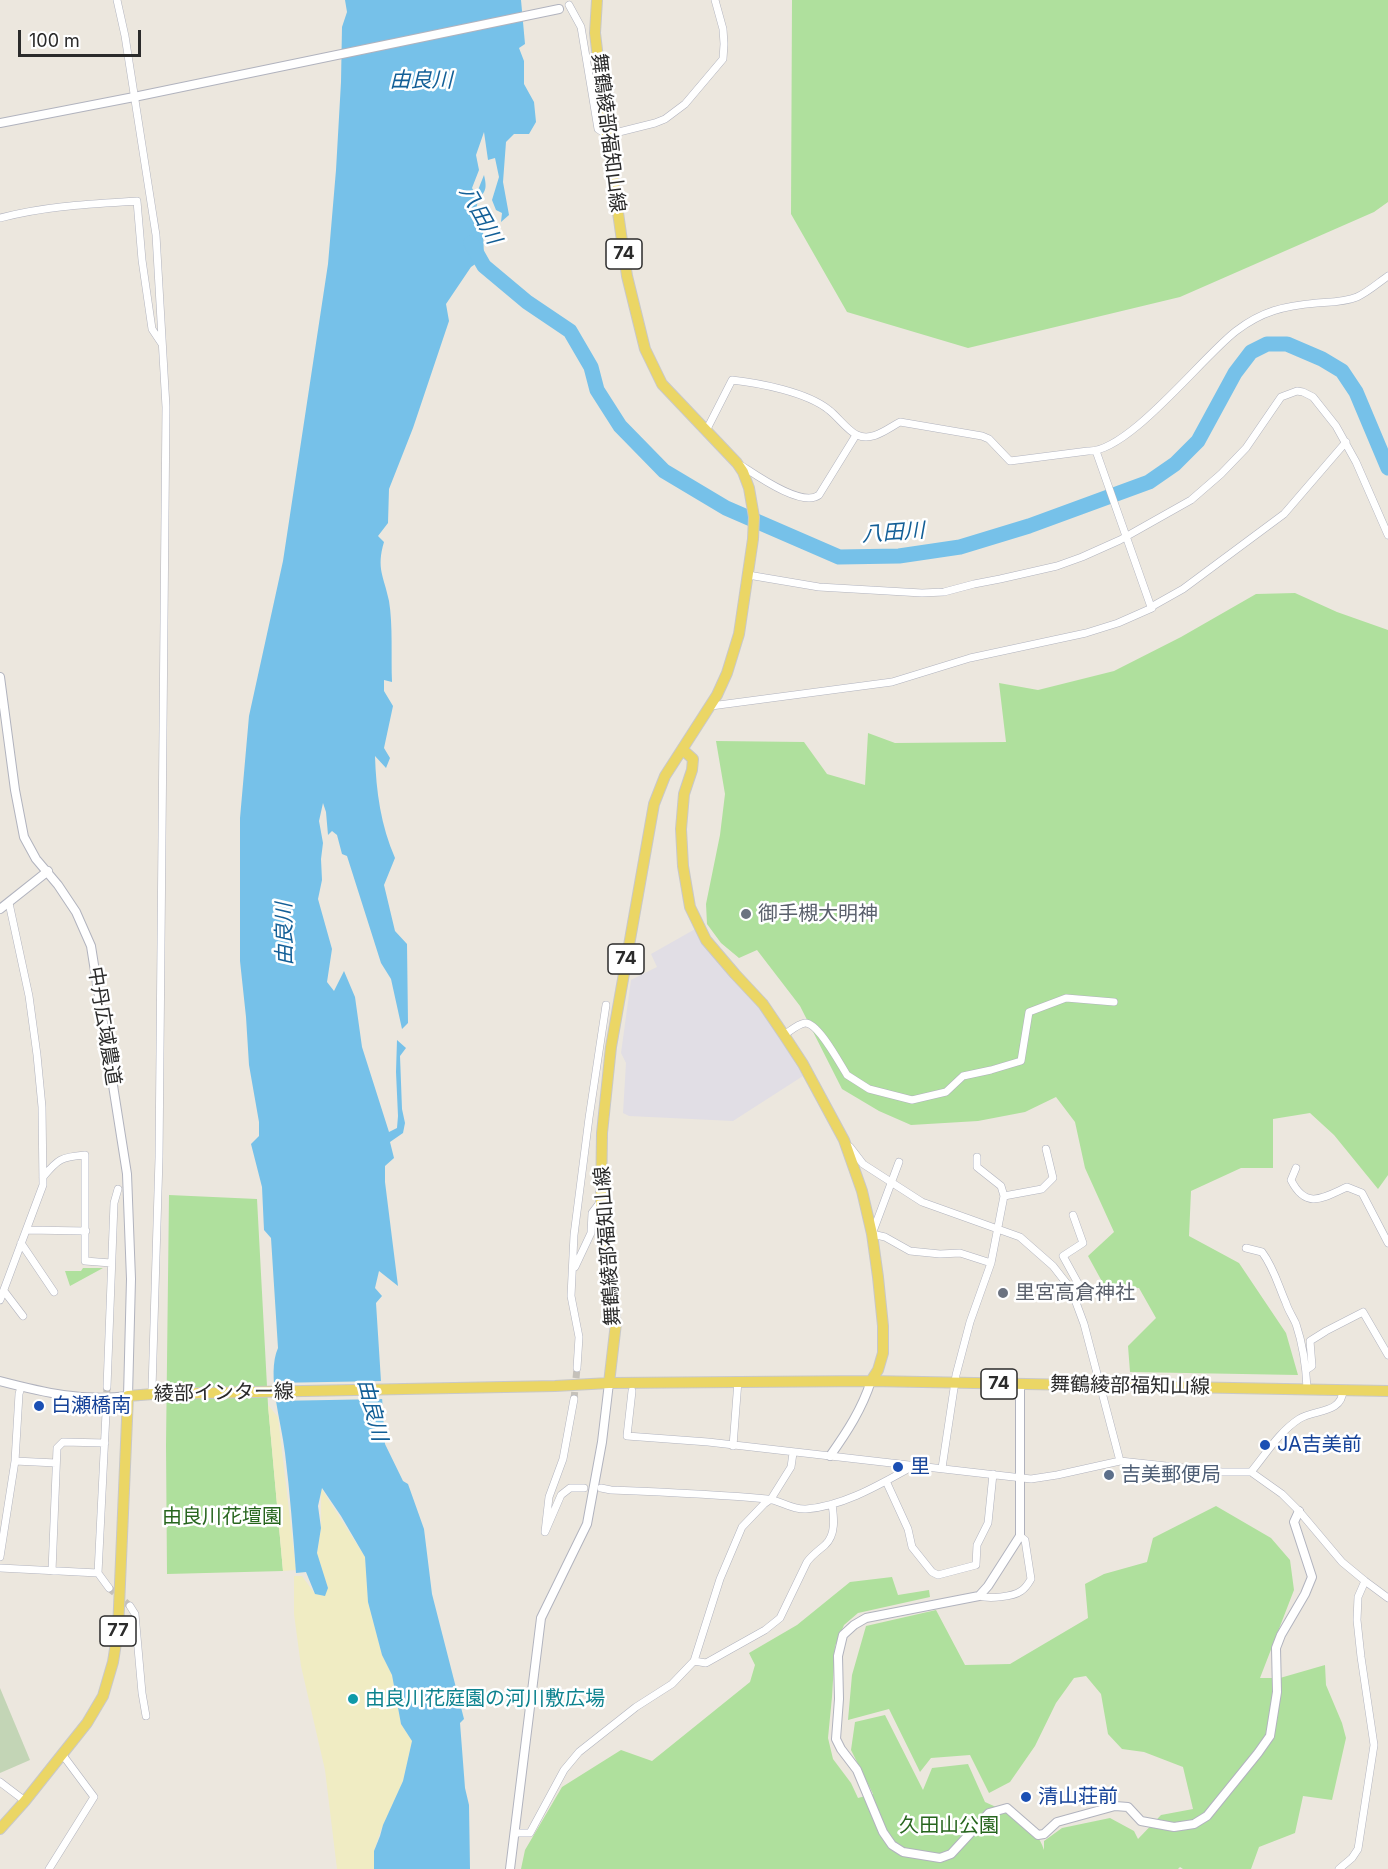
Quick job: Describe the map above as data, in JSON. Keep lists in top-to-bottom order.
{
  "streets": {
    "main road": [
      "舞鶴綾部福知山線",
      "74",
      "綾部インター線",
      "77"
    ],
    "street": ["中丹広域農道"]
  },
  "crossings": [
    ["舞鶴綾部福知山線", "綾部インター線"],
    ["中丹広域農道", "綾部インター線"]
  ],
  "water": ["由良川", "八田川"],
  "parks": ["由良川花壇園", "久田山公園"],
  "places": [
    "御手槻大明神",
    "里宮高倉神社",
    "白瀬橋南",
    "JA吉美前",
    "里",
    "吉美郵便局",
    "由良川花庭園の河川敷広場",
    "清山荘前"
  ],
  "scale_bar": "100 m"
}
